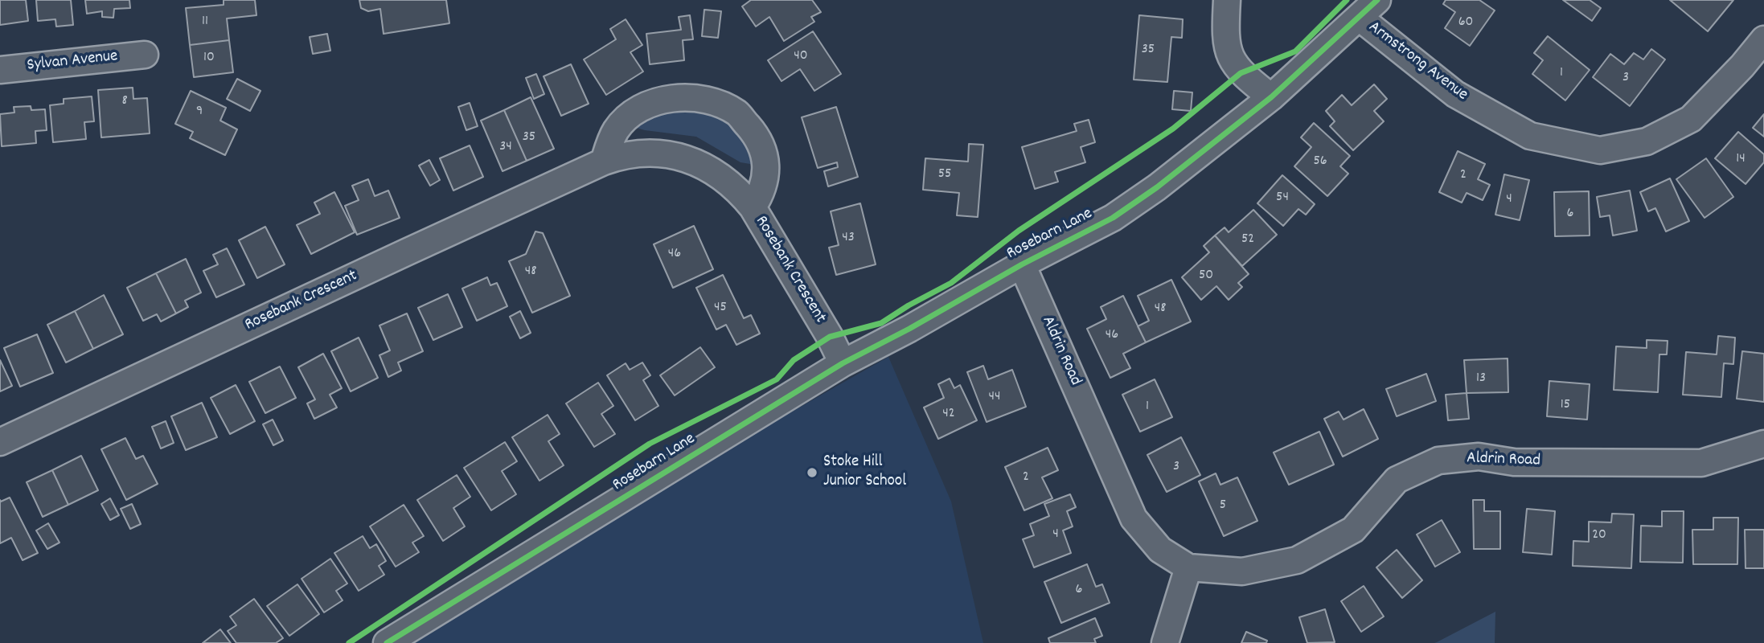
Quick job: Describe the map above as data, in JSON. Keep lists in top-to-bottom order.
{
  "streets": {
    "street": [
      "Sylvan Avenue",
      "Armstrong Avenue",
      "Rosebarn Lane",
      "Rosebank Crescent",
      "Aldrin Road"
    ]
  },
  "crossings": [
    ["Armstrong Avenue", "Rosebarn Lane"],
    ["Rosebarn Lane", "Rosebank Crescent"],
    ["Rosebarn Lane", "Aldrin Road"]
  ],
  "places": ["Stoke Hill Junior School"],
  "house_numbers": [
    "11",
    "60",
    "35",
    "40",
    "10",
    "1",
    "3",
    "8",
    "9",
    "35",
    "34",
    "14",
    "56",
    "55",
    "2",
    "54",
    "4",
    "6",
    "43",
    "52",
    "46",
    "48",
    "50",
    "45",
    "48",
    "46",
    "13",
    "44",
    "15",
    "1",
    "42",
    "3",
    "2",
    "5",
    "4",
    "20",
    "6"
  ]
}
